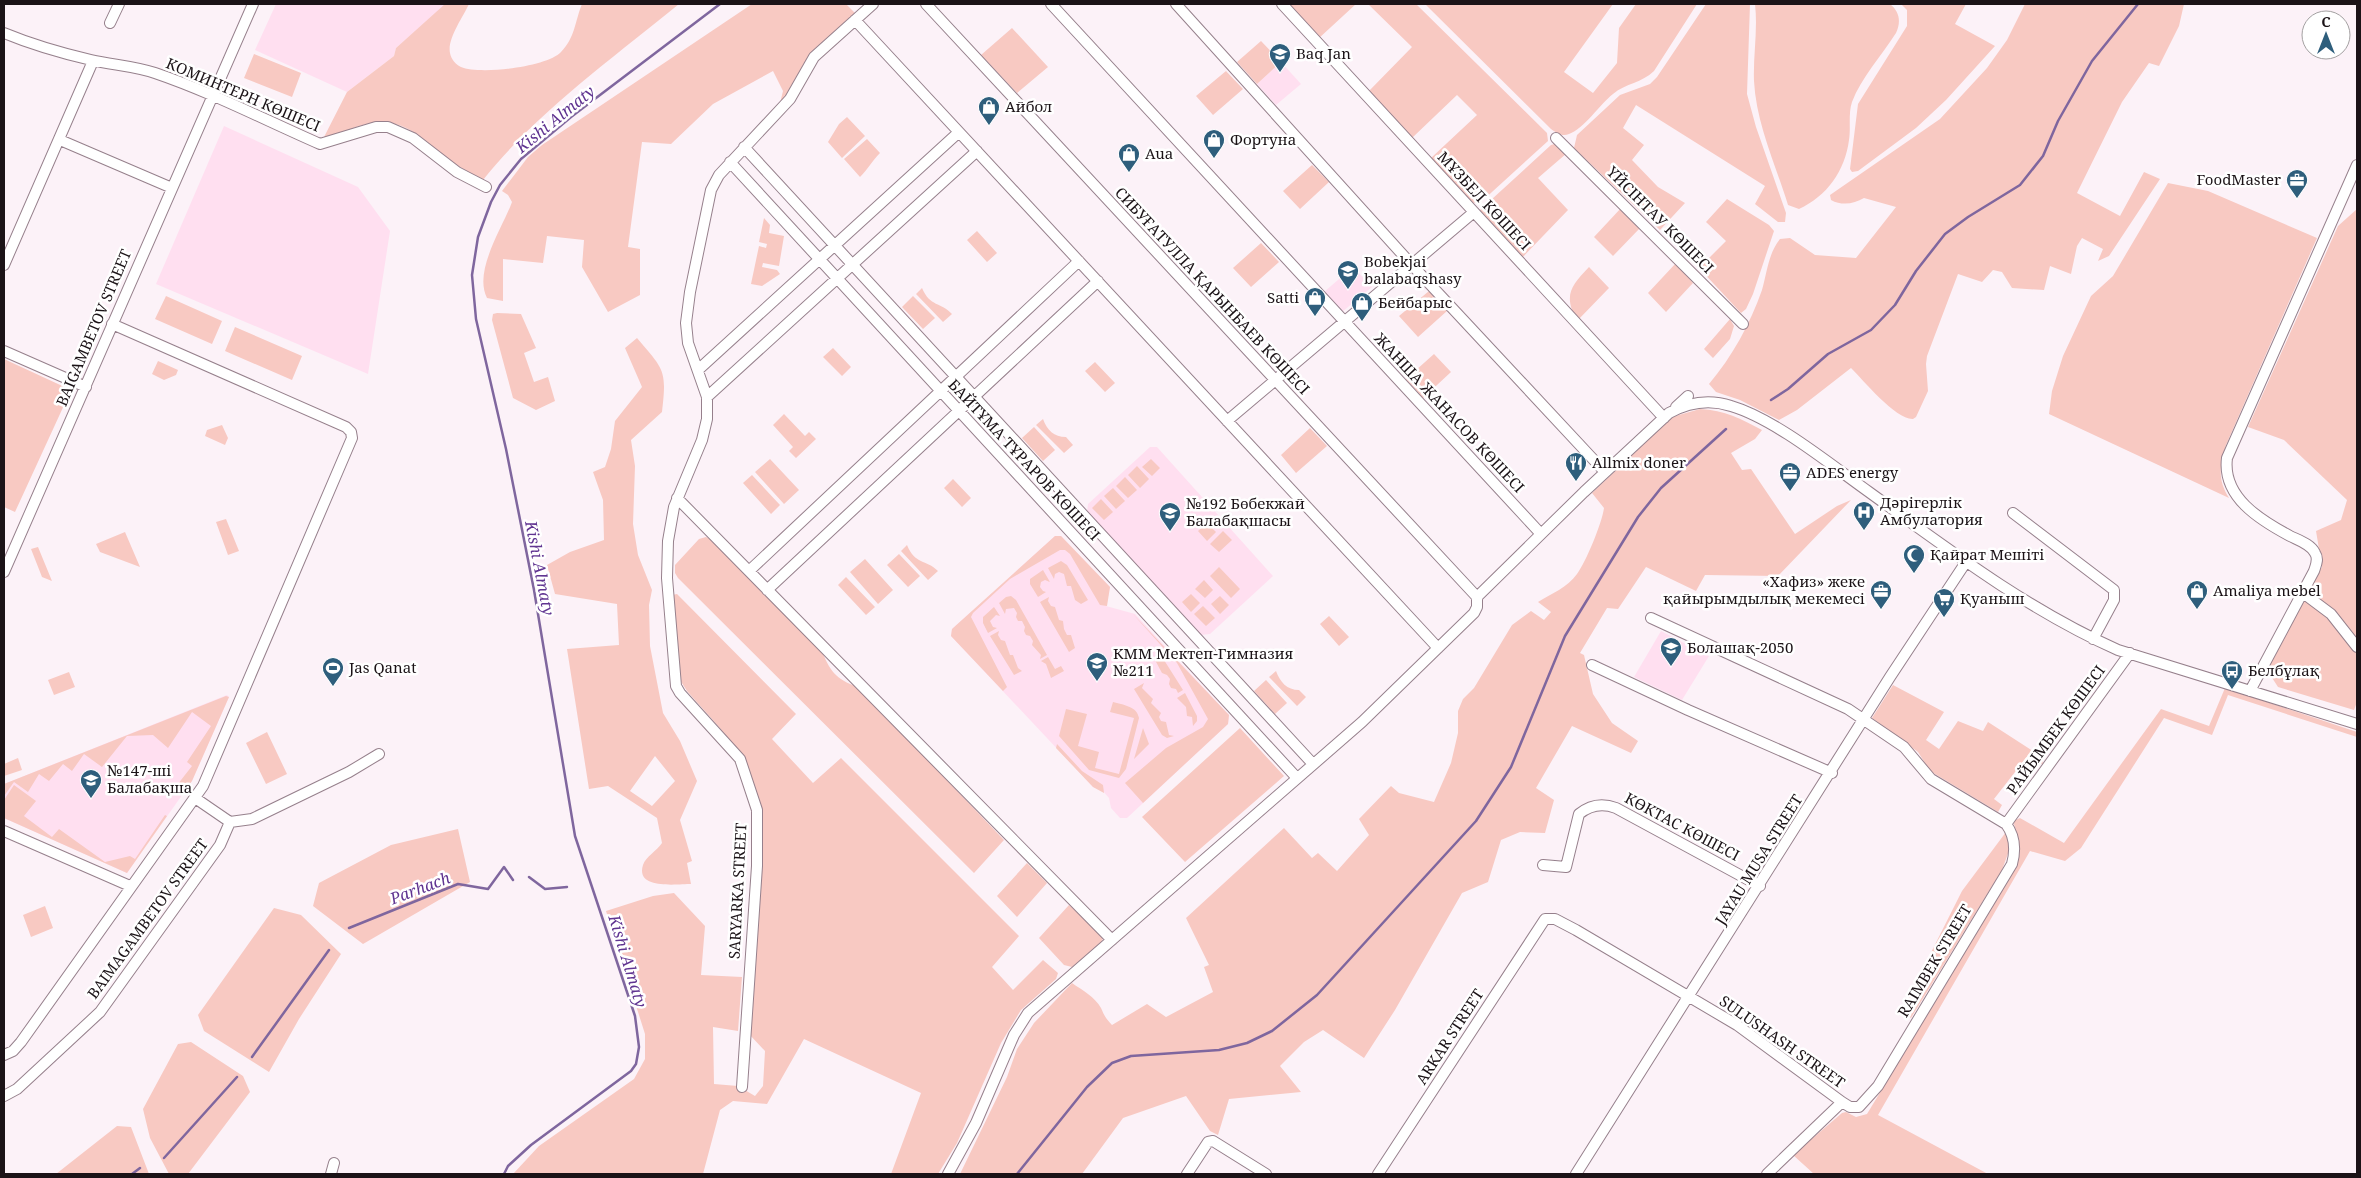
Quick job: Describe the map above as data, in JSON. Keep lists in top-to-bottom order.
{
  "streets": {
    "street": [
      "КОМИНТЕРН КӨШЕСІ",
      "МҰЗБЕЛ КӨШЕСІ",
      "ҮЙСІНТАУ КӨШЕСІ",
      "СИБУҒАТУЛЛА ҚАРЫНБАЕВ КӨШЕСІ",
      "BAIGAMBETOV STREET",
      "ЖАНША ЖАНАСОВ КӨШЕСІ",
      "БАЙТҰМА ТҰРАРОВ КӨШЕСІ",
      "РАЙЫМБЕК КӨШЕСІ",
      "КӨКТАС КӨШЕСІ",
      "JAYAU MUSA STREET",
      "SARYARKA STREET",
      "BAIMAGAMBETOV STREET",
      "RAIMBEK STREET",
      "ARKAR STREET",
      "SULUSHASH STREET"
    ]
  },
  "crossings": [
    ["КОМИНТЕРН КӨШЕСІ", "BAIGAMBETOV STREET"],
    ["БАЙТҰМА ТҰРАРОВ КӨШЕСІ", "SARYARKA STREET"],
    ["РАЙЫМБЕК КӨШЕСІ", "RAIMBEK STREET"],
    ["КӨКТАС КӨШЕСІ", "JAYAU MUSA STREET"],
    ["JAYAU MUSA STREET", "SULUSHASH STREET"],
    ["RAIMBEK STREET", "SULUSHASH STREET"],
    ["ARKAR STREET", "SULUSHASH STREET"]
  ],
  "water": ["Kіshі Almaty", "Parhach"],
  "places": {
    "school or university": [
      "Baq Jan",
      "Bobekjai balabaqshasy",
      "№192 Бөбекжай Балабақшасы",
      "Болашақ-2050",
      "КММ Мектеп-Гимназия №211",
      "№147-ші Балабақша"
    ],
    "shop": [
      "Айбол",
      "Фортуна",
      "Aua",
      "Satti",
      "Бейбарыс",
      "Amaliya mebel"
    ],
    "office": ["FoodMaster", "ADES energy", "«Хафиз» жеке қайырымдылық мекемесі"],
    "restaurant": ["Allmix doner"],
    "hospital": ["Дәрігерлік Амбулатория"],
    "mosque": ["Қайрат Мешіті"],
    "supermarket": ["Қуаныш"],
    "sports": ["Jas Qanat"],
    "bus stop": ["Белбұлақ"]
  },
  "north": "top"
}
